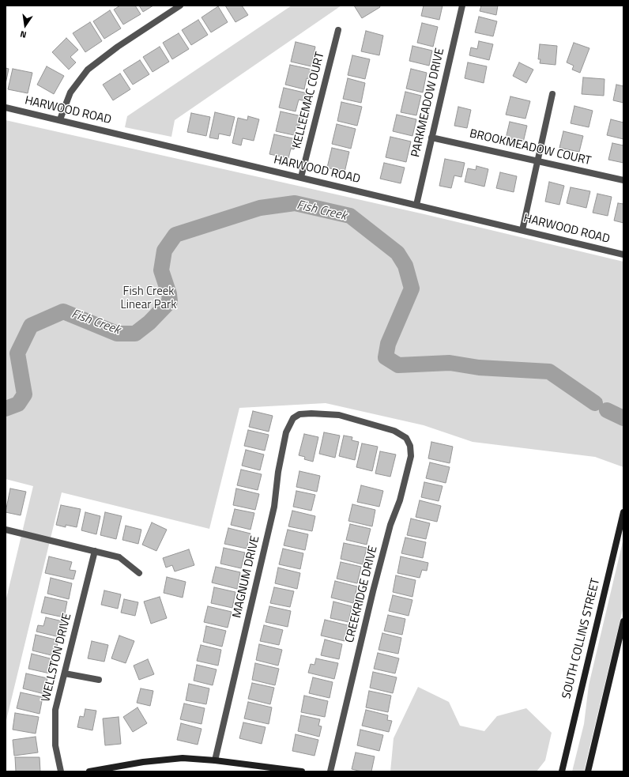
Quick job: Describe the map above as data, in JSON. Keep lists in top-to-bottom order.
{
  "streets": {
    "main road": ["SOUTH COLLINS STREET"],
    "street": [
      "KELLEEMAC COURT",
      "PARKMEADOW DRIVE",
      "HARWOOD ROAD",
      "BROOKMEADOW COURT",
      "MAGNUM DRIVE",
      "CREEKRIDGE DRIVE",
      "WELLSTON DRIVE"
    ]
  },
  "crossings": [
    ["KELLEEMAC COURT", "HARWOOD ROAD"],
    ["PARKMEADOW DRIVE", "HARWOOD ROAD"],
    ["PARKMEADOW DRIVE", "BROOKMEADOW COURT"],
    ["MAGNUM DRIVE", "CREEKRIDGE DRIVE"]
  ],
  "water": ["Fish Creek"],
  "parks": ["Fish Creek Linear Park"],
  "north": "bottom"
}
